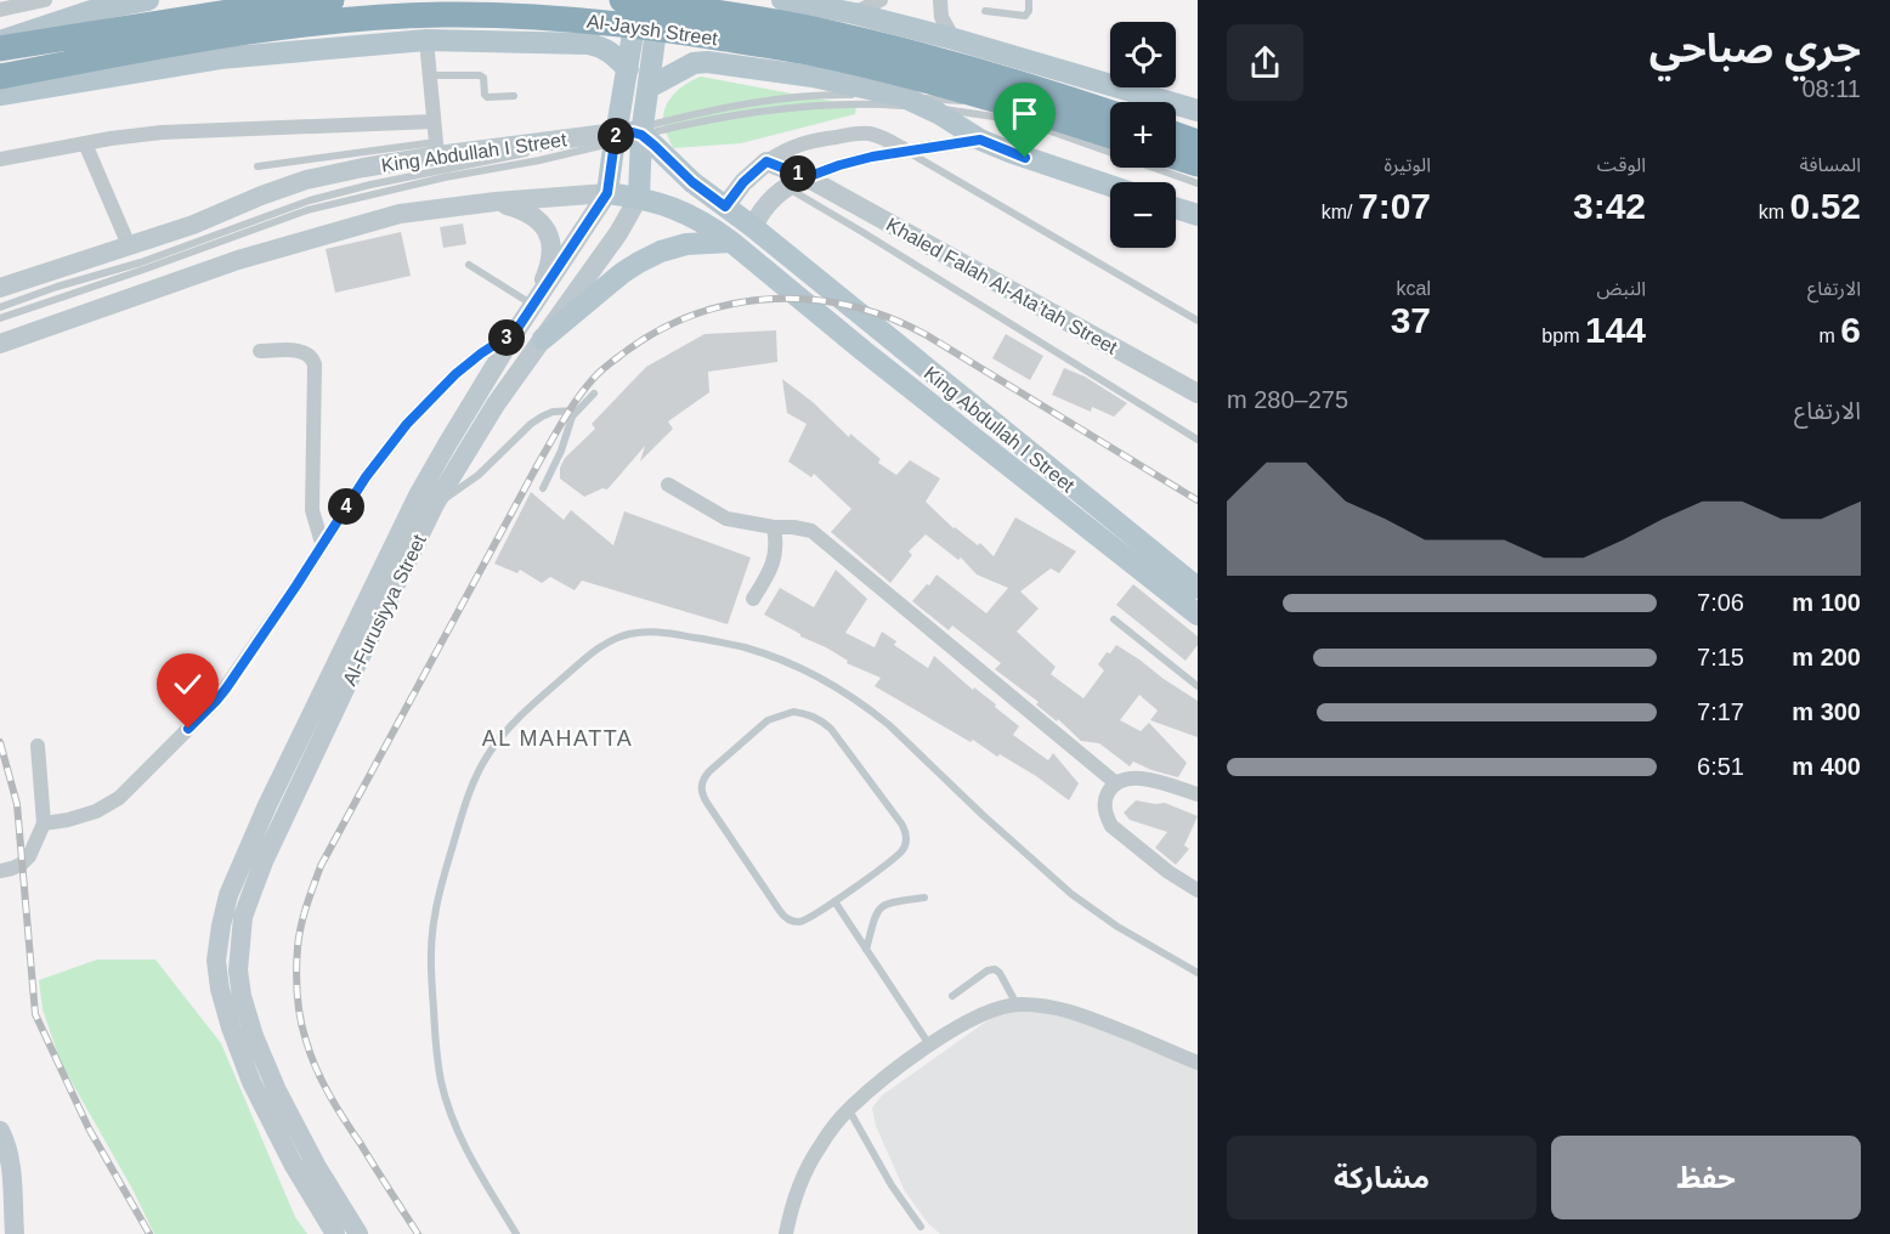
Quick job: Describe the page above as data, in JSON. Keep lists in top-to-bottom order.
{
  "streets": {
    "highway": ["Al-Jaysh Street"],
    "main road": ["King Abdullah I Street", "Khaled Falah Al-Ata’tah Street", "Al-Furusiyya Street"]
  },
  "crossings": [
    ["King Abdullah I Street", "Al-Furusiyya Street"]
  ],
  "districts": ["AL MAHATTA"],
  "page": {
    "heading": ["جري صباحي", "08:11"],
    "map_buttons": ["+", "−"],
    "pins": [
      "2",
      "1",
      "3",
      "4"
    ],
    "stats": [
      ["المسافة", "0.52 km"],
      ["الوقت", "3:42"],
      ["الوتيرة", "7:07 /km"],
      ["الارتفاع", "6 m"],
      ["النبض", "144 bpm"],
      ["kcal", "37"]
    ],
    "chart": ["الارتفاع", "275–280 m"],
    "list": [
      {
        "name": "100 m",
        "note": "7:06"
      },
      {
        "name": "200 m",
        "note": "7:15"
      },
      {
        "name": "300 m",
        "note": "7:17"
      },
      {
        "name": "400 m",
        "note": "6:51"
      }
    ],
    "buttons": ["حفظ", "مشاركة"]
  }
}
